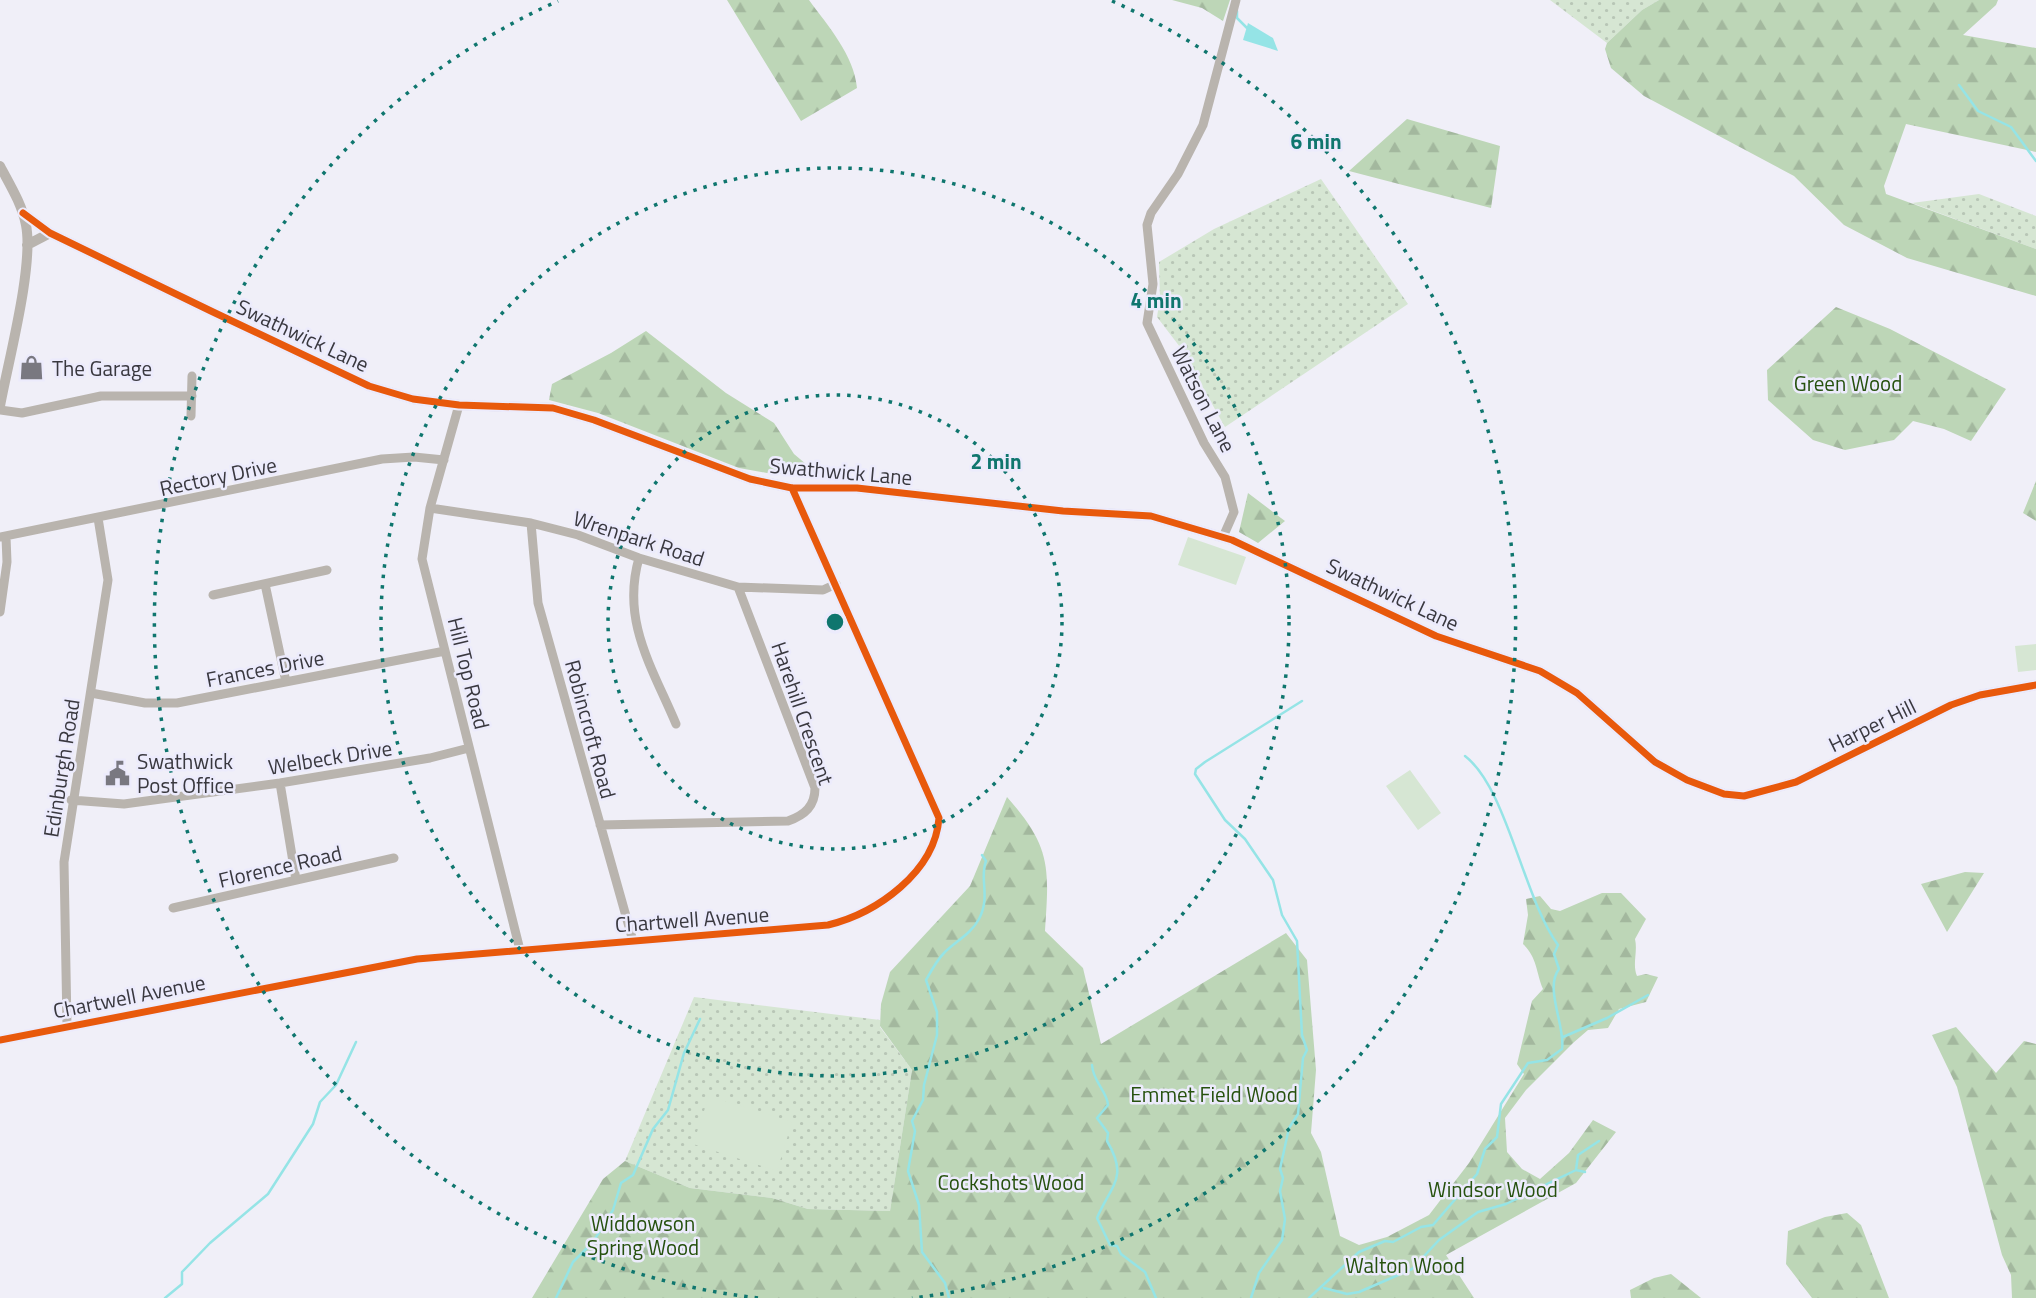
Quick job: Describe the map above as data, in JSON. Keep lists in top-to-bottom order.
{
  "streets": {
    "street": [
      "Swathwick Lane",
      "Watson Lane",
      "Rectory Drive",
      "Wrenpark Road",
      "Frances Drive",
      "Hill Top Road",
      "Harehill Crescent",
      "Harper Hill",
      "Robincroft Road",
      "Welbeck Drive",
      "Edinburgh Road",
      "Florence Road",
      "Chartwell Avenue"
    ]
  },
  "crossings": [
    ["Swathwick Lane", "Watson Lane"],
    ["Swathwick Lane", "Hill Top Road"],
    ["Swathwick Lane", "Harper Hill"],
    ["Swathwick Lane", "Chartwell Avenue"],
    ["Rectory Drive", "Hill Top Road"],
    ["Rectory Drive", "Edinburgh Road"],
    ["Wrenpark Road", "Hill Top Road"],
    ["Wrenpark Road", "Harehill Crescent"],
    ["Wrenpark Road", "Robincroft Road"],
    ["Wrenpark Road", "Chartwell Avenue"],
    ["Frances Drive", "Hill Top Road"],
    ["Frances Drive", "Edinburgh Road"],
    ["Hill Top Road", "Welbeck Drive"],
    ["Hill Top Road", "Chartwell Avenue"],
    ["Harehill Crescent", "Robincroft Road"],
    ["Robincroft Road", "Chartwell Avenue"],
    ["Welbeck Drive", "Edinburgh Road"],
    ["Edinburgh Road", "Chartwell Avenue"]
  ],
  "parks": [
    "Green Wood",
    "Emmet Field Wood",
    "Cockshots Wood",
    "Windsor Wood",
    "Widdowson Spring Wood",
    "Walton Wood"
  ],
  "places": {
    "shop": ["The Garage"],
    "public building": ["Swathwick Post Office"]
  },
  "rings": ["6 min", "4 min", "2 min"]
}
